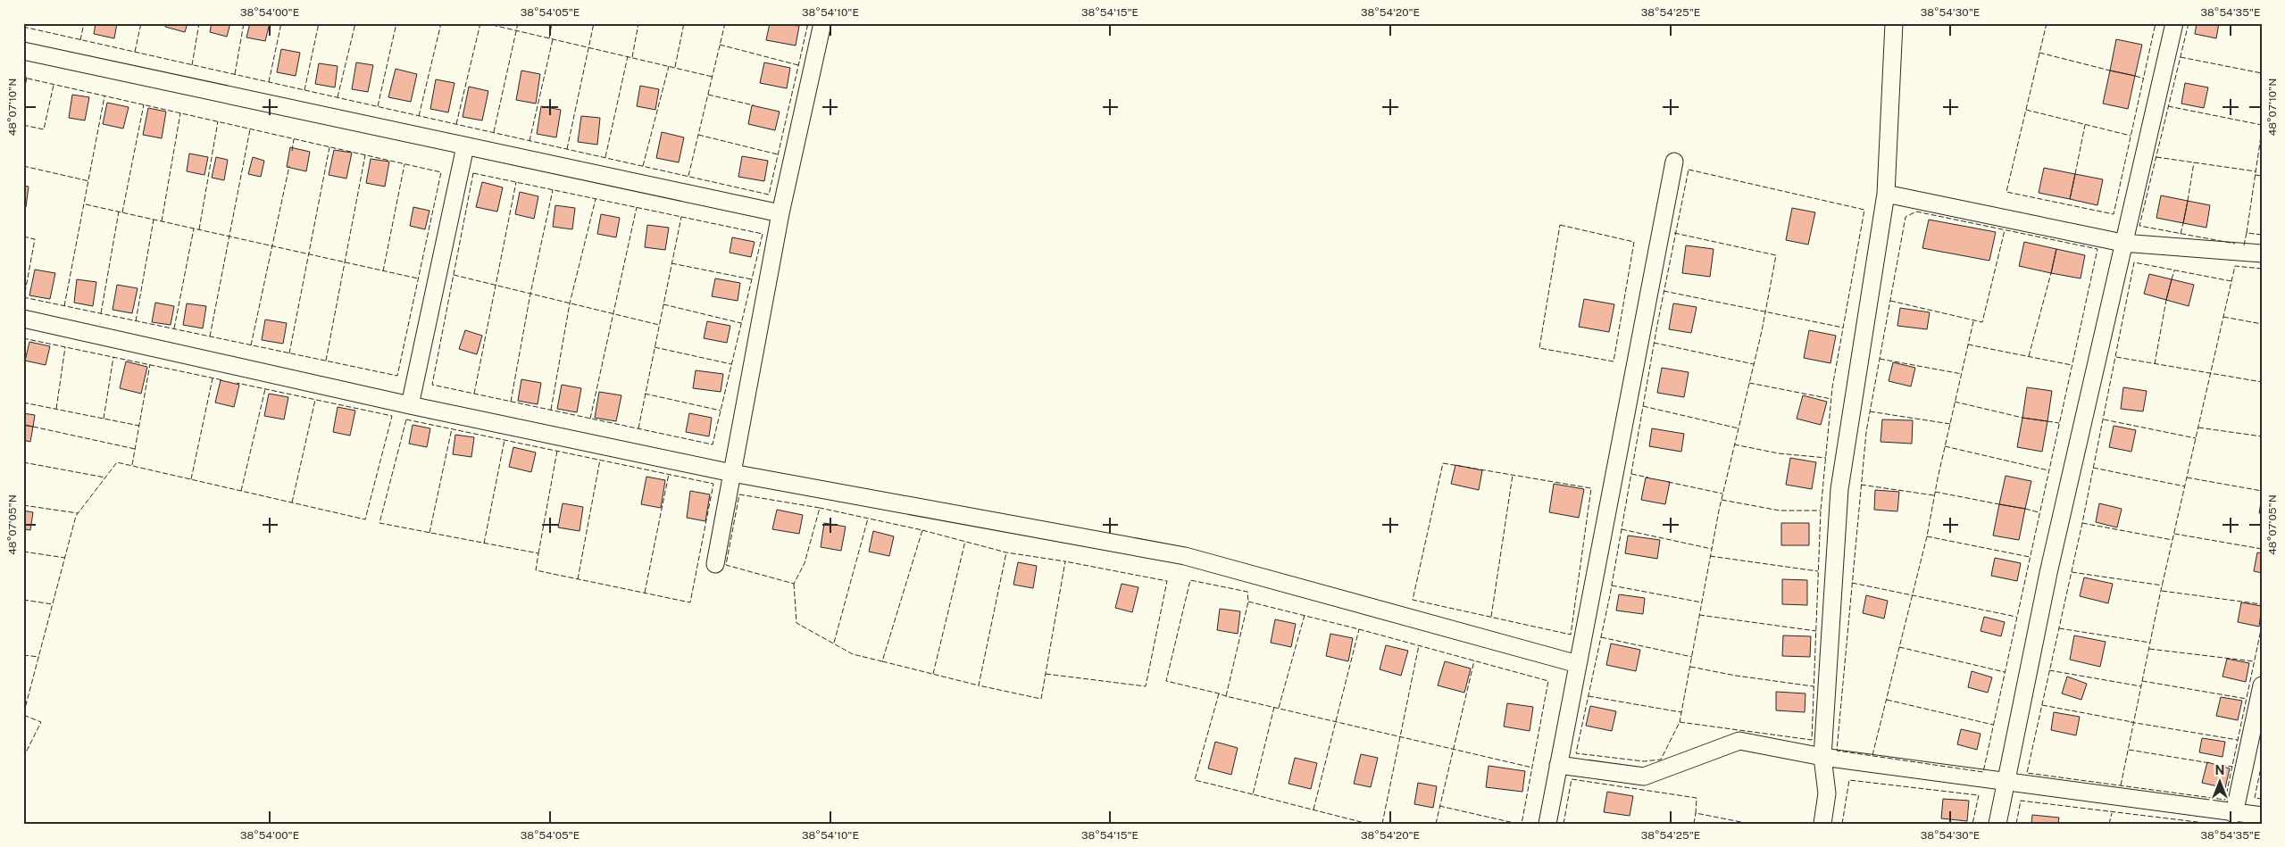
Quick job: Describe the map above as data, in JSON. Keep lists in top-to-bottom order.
{
  "north": "top",
  "coordinates": [
    "38°54'00\"E",
    "38°54'05\"E",
    "38°54'10\"E",
    "38°54'15\"E",
    "38°54'20\"E",
    "38°54'25\"E",
    "38°54'30\"E",
    "38°54'35\"E",
    "48°07'10\"N",
    "48°07'05\"N"
  ]
}
